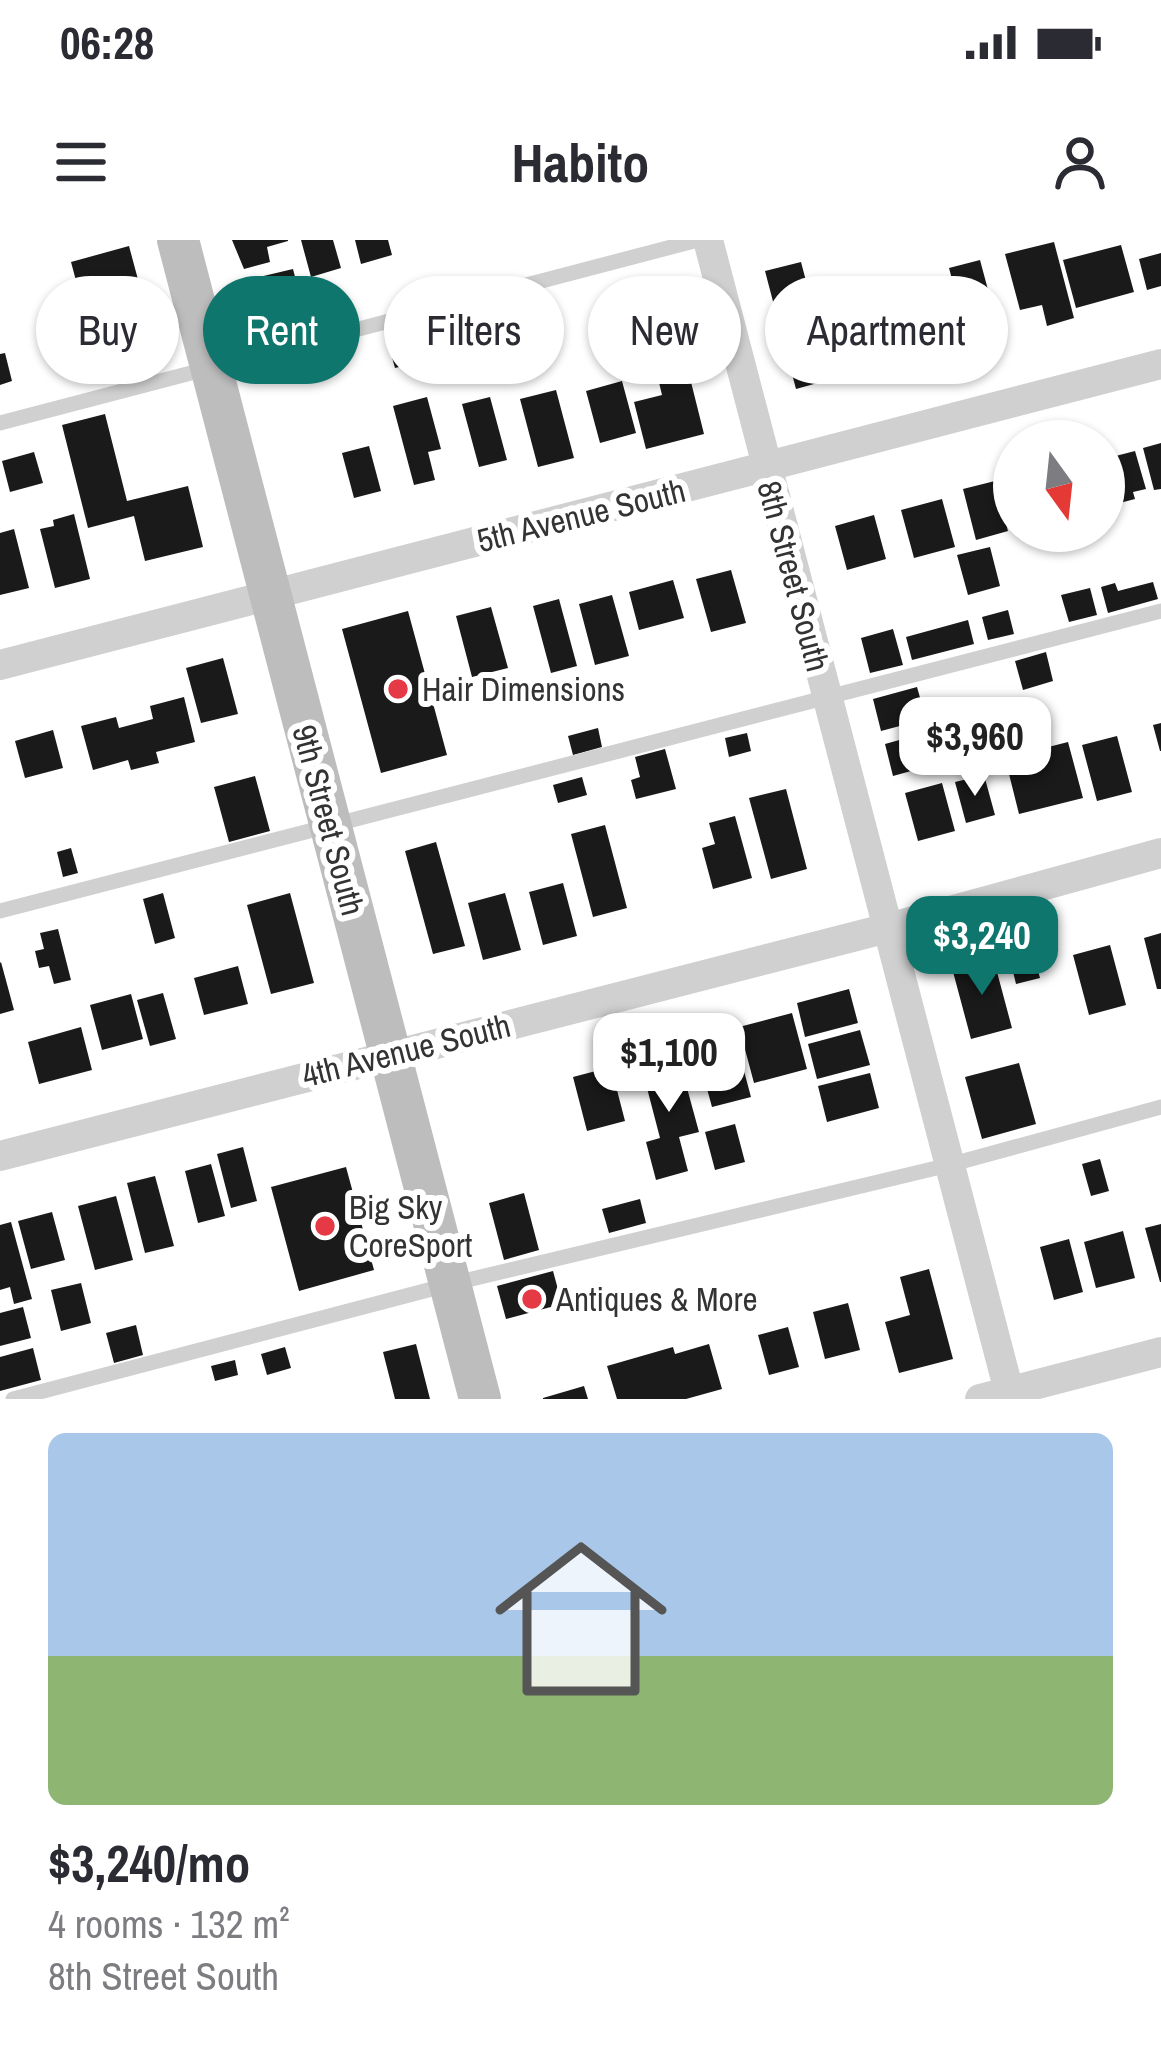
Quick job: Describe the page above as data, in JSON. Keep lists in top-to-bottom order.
{
  "streets": {
    "main road": ["9th Street South"],
    "street": ["5th Avenue South", "8th Street South", "4th Avenue South"]
  },
  "crossings": [
    ["5th Avenue South", "8th Street South"],
    ["5th Avenue South", "9th Street South"],
    ["8th Street South", "4th Avenue South"],
    ["9th Street South", "4th Avenue South"]
  ],
  "places": ["Hair Dimensions", "Big Sky CoreSport", "Antiques & More"],
  "north": "bottom",
  "page": {
    "status": "06:28",
    "header": "Habito",
    "chip": [
      "Buy",
      "Rent",
      "Filters",
      "New",
      "Apartment"
    ],
    "price": ["$3,960", "$3,240", "$1,100"],
    "list": [
      {
        "name": "$3,240/mo",
        "note": "4 rooms · 132 m² · 8th Street South"
      }
    ]
  }
}
